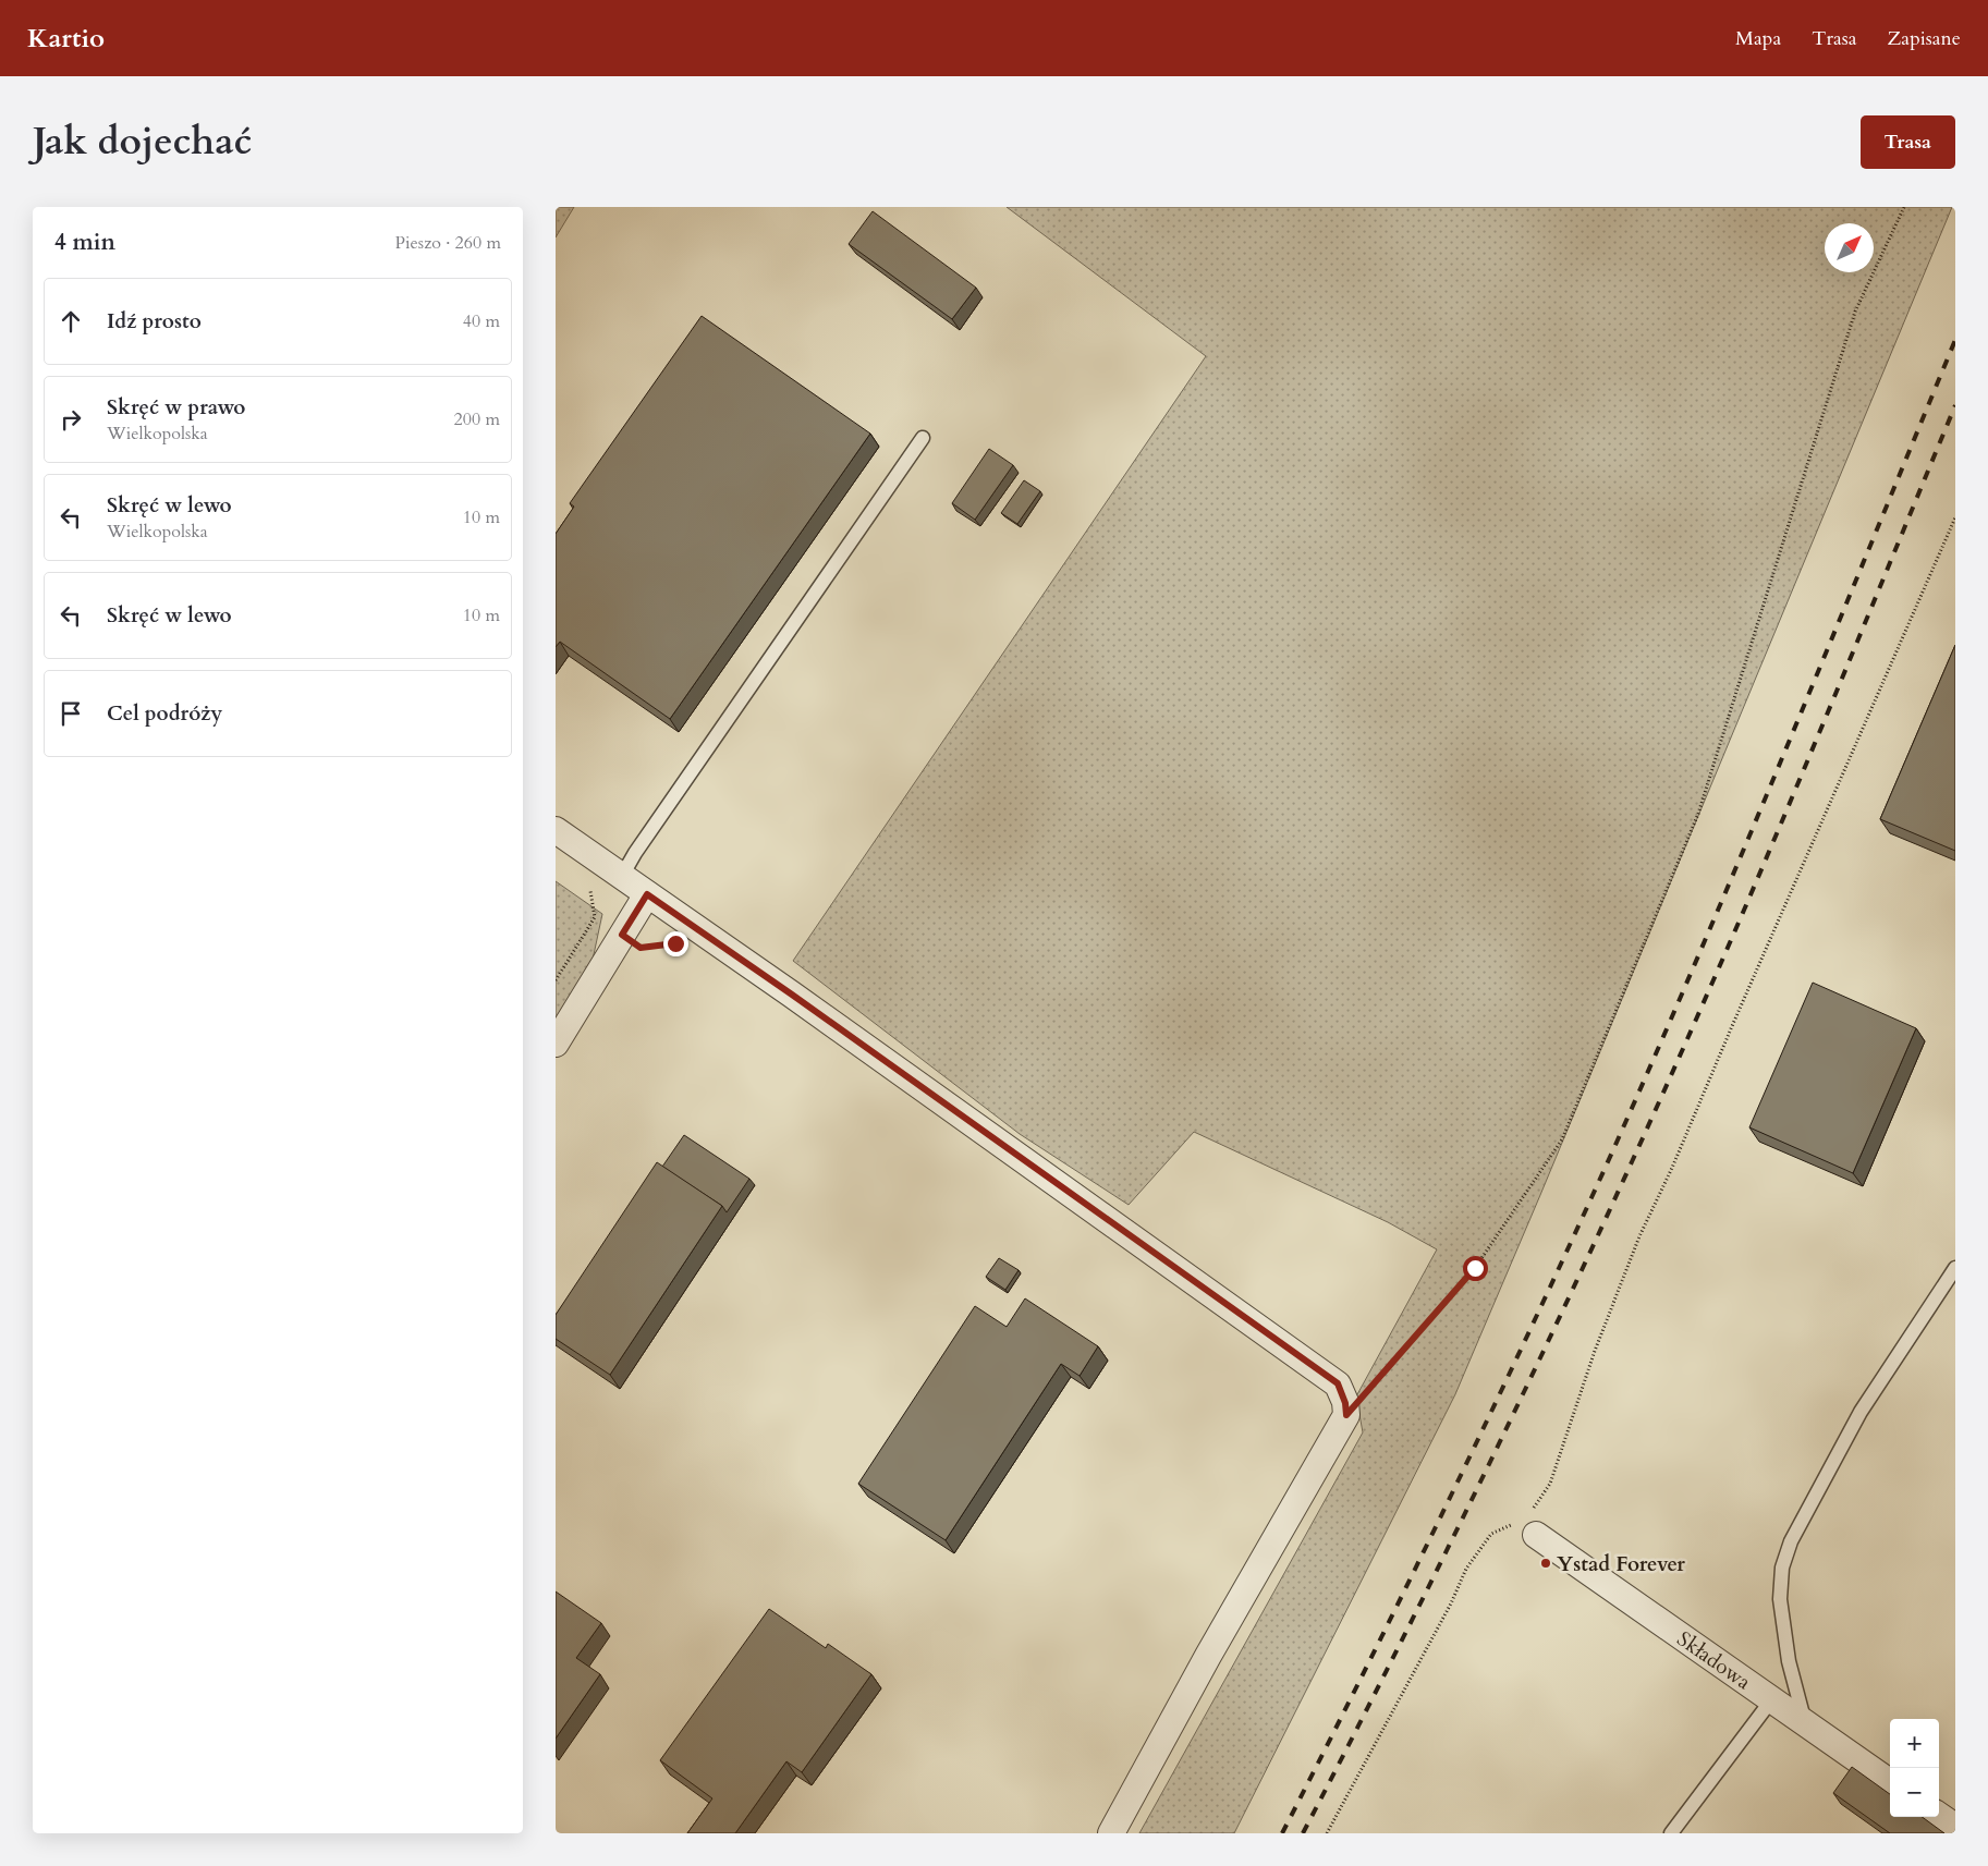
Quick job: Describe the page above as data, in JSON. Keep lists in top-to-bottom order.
{
  "streets": {
    "street": ["Składowa"]
  },
  "places": ["Ystad Forever"],
  "north": "top right",
  "page": {
    "header": "Kartio",
    "nav": ["Mapa", "Trasa", "Zapisane"],
    "title": "Jak dojechać",
    "buttons": "Trasa",
    "heading": ["4 min", "Pieszo · 260 m"],
    "list": [
      ["Idź prosto", "40 m"],
      ["Skręć w prawo", "Wielkopolska", "200 m"],
      ["Skręć w lewo", "Wielkopolska", "10 m"],
      ["Skręć w lewo", "10 m"],
      "Cel podróży"
    ],
    "map_buttons": ["+", "−"]
  }
}
